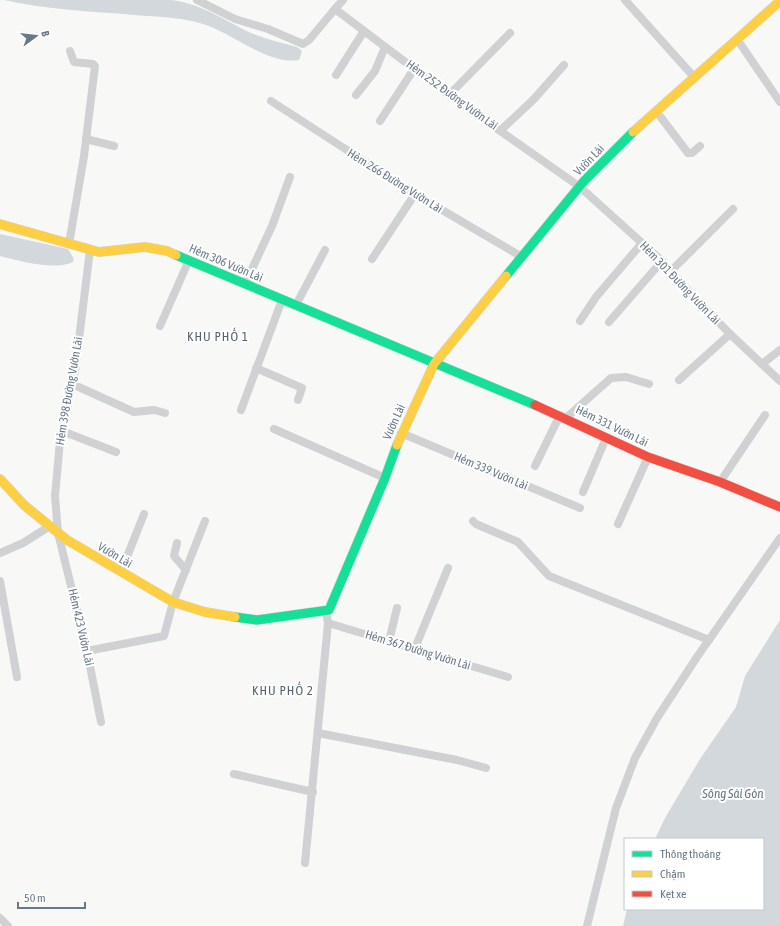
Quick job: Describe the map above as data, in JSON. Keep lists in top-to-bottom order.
{
  "streets": {
    "main road": ["Vườn Lài", "Hẻm 306 Vườn Lài", "Hẻm 331 Vườn Lài"],
    "street": [
      "Hẻm 252 Đường Vườn Lài",
      "Hẻm 266 Đường Vườn Lài",
      "Hẻm 301 Đường Vườn Lài",
      "Hẻm 398 Đường Vườn Lài",
      "Hẻm 339 Vườn Lài",
      "Hẻm 423 Vườn Lài",
      "Hẻm 367 Đường Vườn Lài"
    ]
  },
  "crossings": [
    ["Hẻm 252 Đường Vườn Lài", "Vườn Lài"],
    ["Hẻm 252 Đường Vườn Lài", "Hẻm 301 Đường Vườn Lài"],
    ["Vườn Lài", "Hẻm 266 Đường Vườn Lài"],
    ["Vườn Lài", "Hẻm 306 Vườn Lài"],
    ["Vườn Lài", "Hẻm 301 Đường Vườn Lài"],
    ["Vườn Lài", "Hẻm 398 Đường Vườn Lài"],
    ["Vườn Lài", "Hẻm 331 Vườn Lài"],
    ["Vườn Lài", "Hẻm 339 Vườn Lài"],
    ["Vườn Lài", "Hẻm 423 Vườn Lài"],
    ["Hẻm 306 Vườn Lài", "Hẻm 398 Đường Vườn Lài"],
    ["Hẻm 306 Vườn Lài", "Hẻm 331 Vườn Lài"],
    ["Hẻm 398 Đường Vườn Lài", "Hẻm 423 Vườn Lài"]
  ],
  "districts": ["KHU PHỐ 1", "KHU PHỐ 2"],
  "water": ["Sông Sài Gòn"],
  "legend": ["Thông thoáng", "Chậm", "Kẹt xe"],
  "scale_bar": "50 m",
  "north": "right"
}
